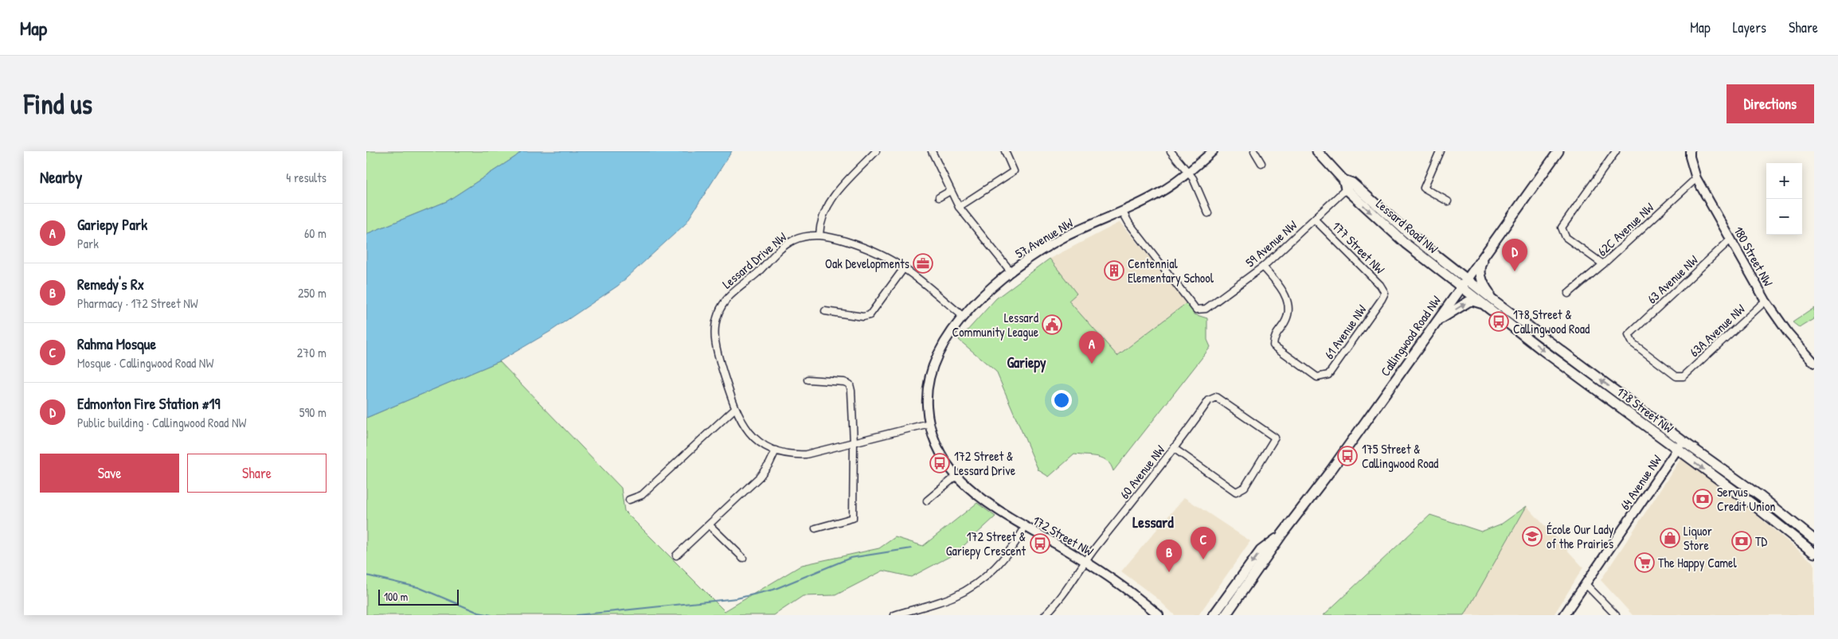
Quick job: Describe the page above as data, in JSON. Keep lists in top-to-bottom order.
{
  "streets": {
    "main road": ["Lessard Road NW", "Callingwood Road NW", "178 Street NW"],
    "street": [
      "62C Avenue NW",
      "57 Avenue NW",
      "59 Avenue NW",
      "177 Street NW",
      "180 Street NW",
      "Lessard Drive NW",
      "63 Avenue NW",
      "63A Avenue NW",
      "61 Avenue NW",
      "60 Avenue NW",
      "64 Avenue NW",
      "172 Street NW"
    ]
  },
  "crossings": [
    ["Lessard Road NW", "59 Avenue NW"],
    ["Lessard Road NW", "Callingwood Road NW"],
    ["Lessard Road NW", "178 Street NW"],
    ["62C Avenue NW", "180 Street NW"],
    ["57 Avenue NW", "59 Avenue NW"],
    ["57 Avenue NW", "Lessard Drive NW"],
    ["57 Avenue NW", "172 Street NW"],
    ["59 Avenue NW", "177 Street NW"],
    ["59 Avenue NW", "61 Avenue NW"],
    ["177 Street NW", "61 Avenue NW"],
    ["180 Street NW", "63 Avenue NW"],
    ["180 Street NW", "63A Avenue NW"],
    ["Lessard Drive NW", "172 Street NW"],
    ["63 Avenue NW", "63A Avenue NW"],
    ["Callingwood Road NW", "178 Street NW"],
    ["178 Street NW", "64 Avenue NW"],
    ["60 Avenue NW", "172 Street NW"]
  ],
  "districts": ["Gariepy", "Lessard"],
  "places": {
    "office": ["Oak Developments"],
    "building": ["Centennial Elementary School"],
    "bus stop": [
      "178 Street & Callingwood Road",
      "175 Street & Callingwood Road",
      "172 Street & Lessard Drive",
      "172 Street & Gariepy Crescent"
    ],
    "public building": ["Lessard Community League"],
    "bank": ["Servus Credit Union", "TD"],
    "school or university": ["École Our Lady of the Prairies"],
    "shop": ["Liquor Store"],
    "supermarket": ["The Happy Camel"]
  },
  "scale_bar": "100 m",
  "page": {
    "header": "Map",
    "nav": ["Map", "Layers", "Share"],
    "buttons": [
      "Directions",
      ["Save", "Share"]
    ],
    "title": "Find us",
    "heading": ["Nearby", "4 results"],
    "map_buttons": ["+", "−"],
    "list": [
      {
        "mark": "A",
        "name": "Gariepy Park",
        "note": "Park",
        "value": "60 m"
      },
      {
        "mark": "B",
        "name": "Remedy's Rx",
        "note": "Pharmacy · 172 Street NW",
        "value": "250 m"
      },
      {
        "mark": "C",
        "name": "Rahma Mosque",
        "note": "Mosque · Callingwood Road NW",
        "value": "270 m"
      },
      {
        "mark": "D",
        "name": "Edmonton Fire Station #19",
        "note": "Public building · Callingwood Road NW",
        "value": "590 m"
      }
    ],
    "pins": [
      "D",
      "A",
      "C",
      "B"
    ],
    "scale": "100 m"
  }
}
